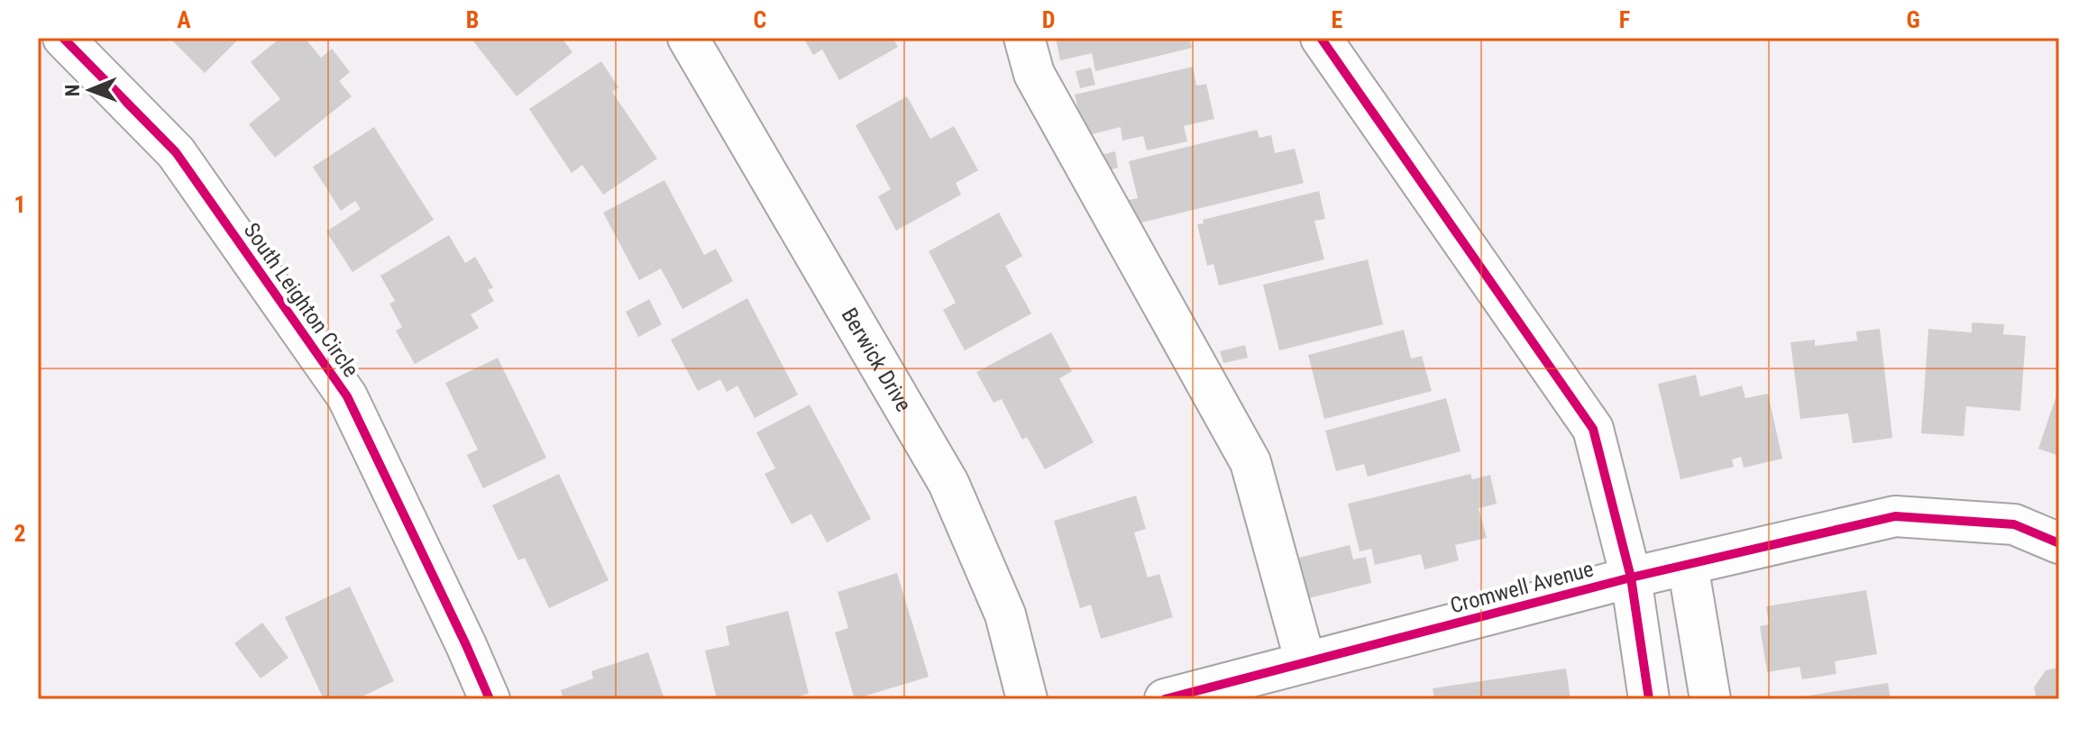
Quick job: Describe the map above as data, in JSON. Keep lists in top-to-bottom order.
{
  "streets": {
    "street": ["South Leighton Circle", "Berwick Drive", "Cromwell Avenue"]
  },
  "north": "left",
  "grid": {
    "columns": [
      "A",
      "B",
      "C",
      "D",
      "E",
      "F",
      "G"
    ],
    "rows": ["1", "2"]
  }
}
